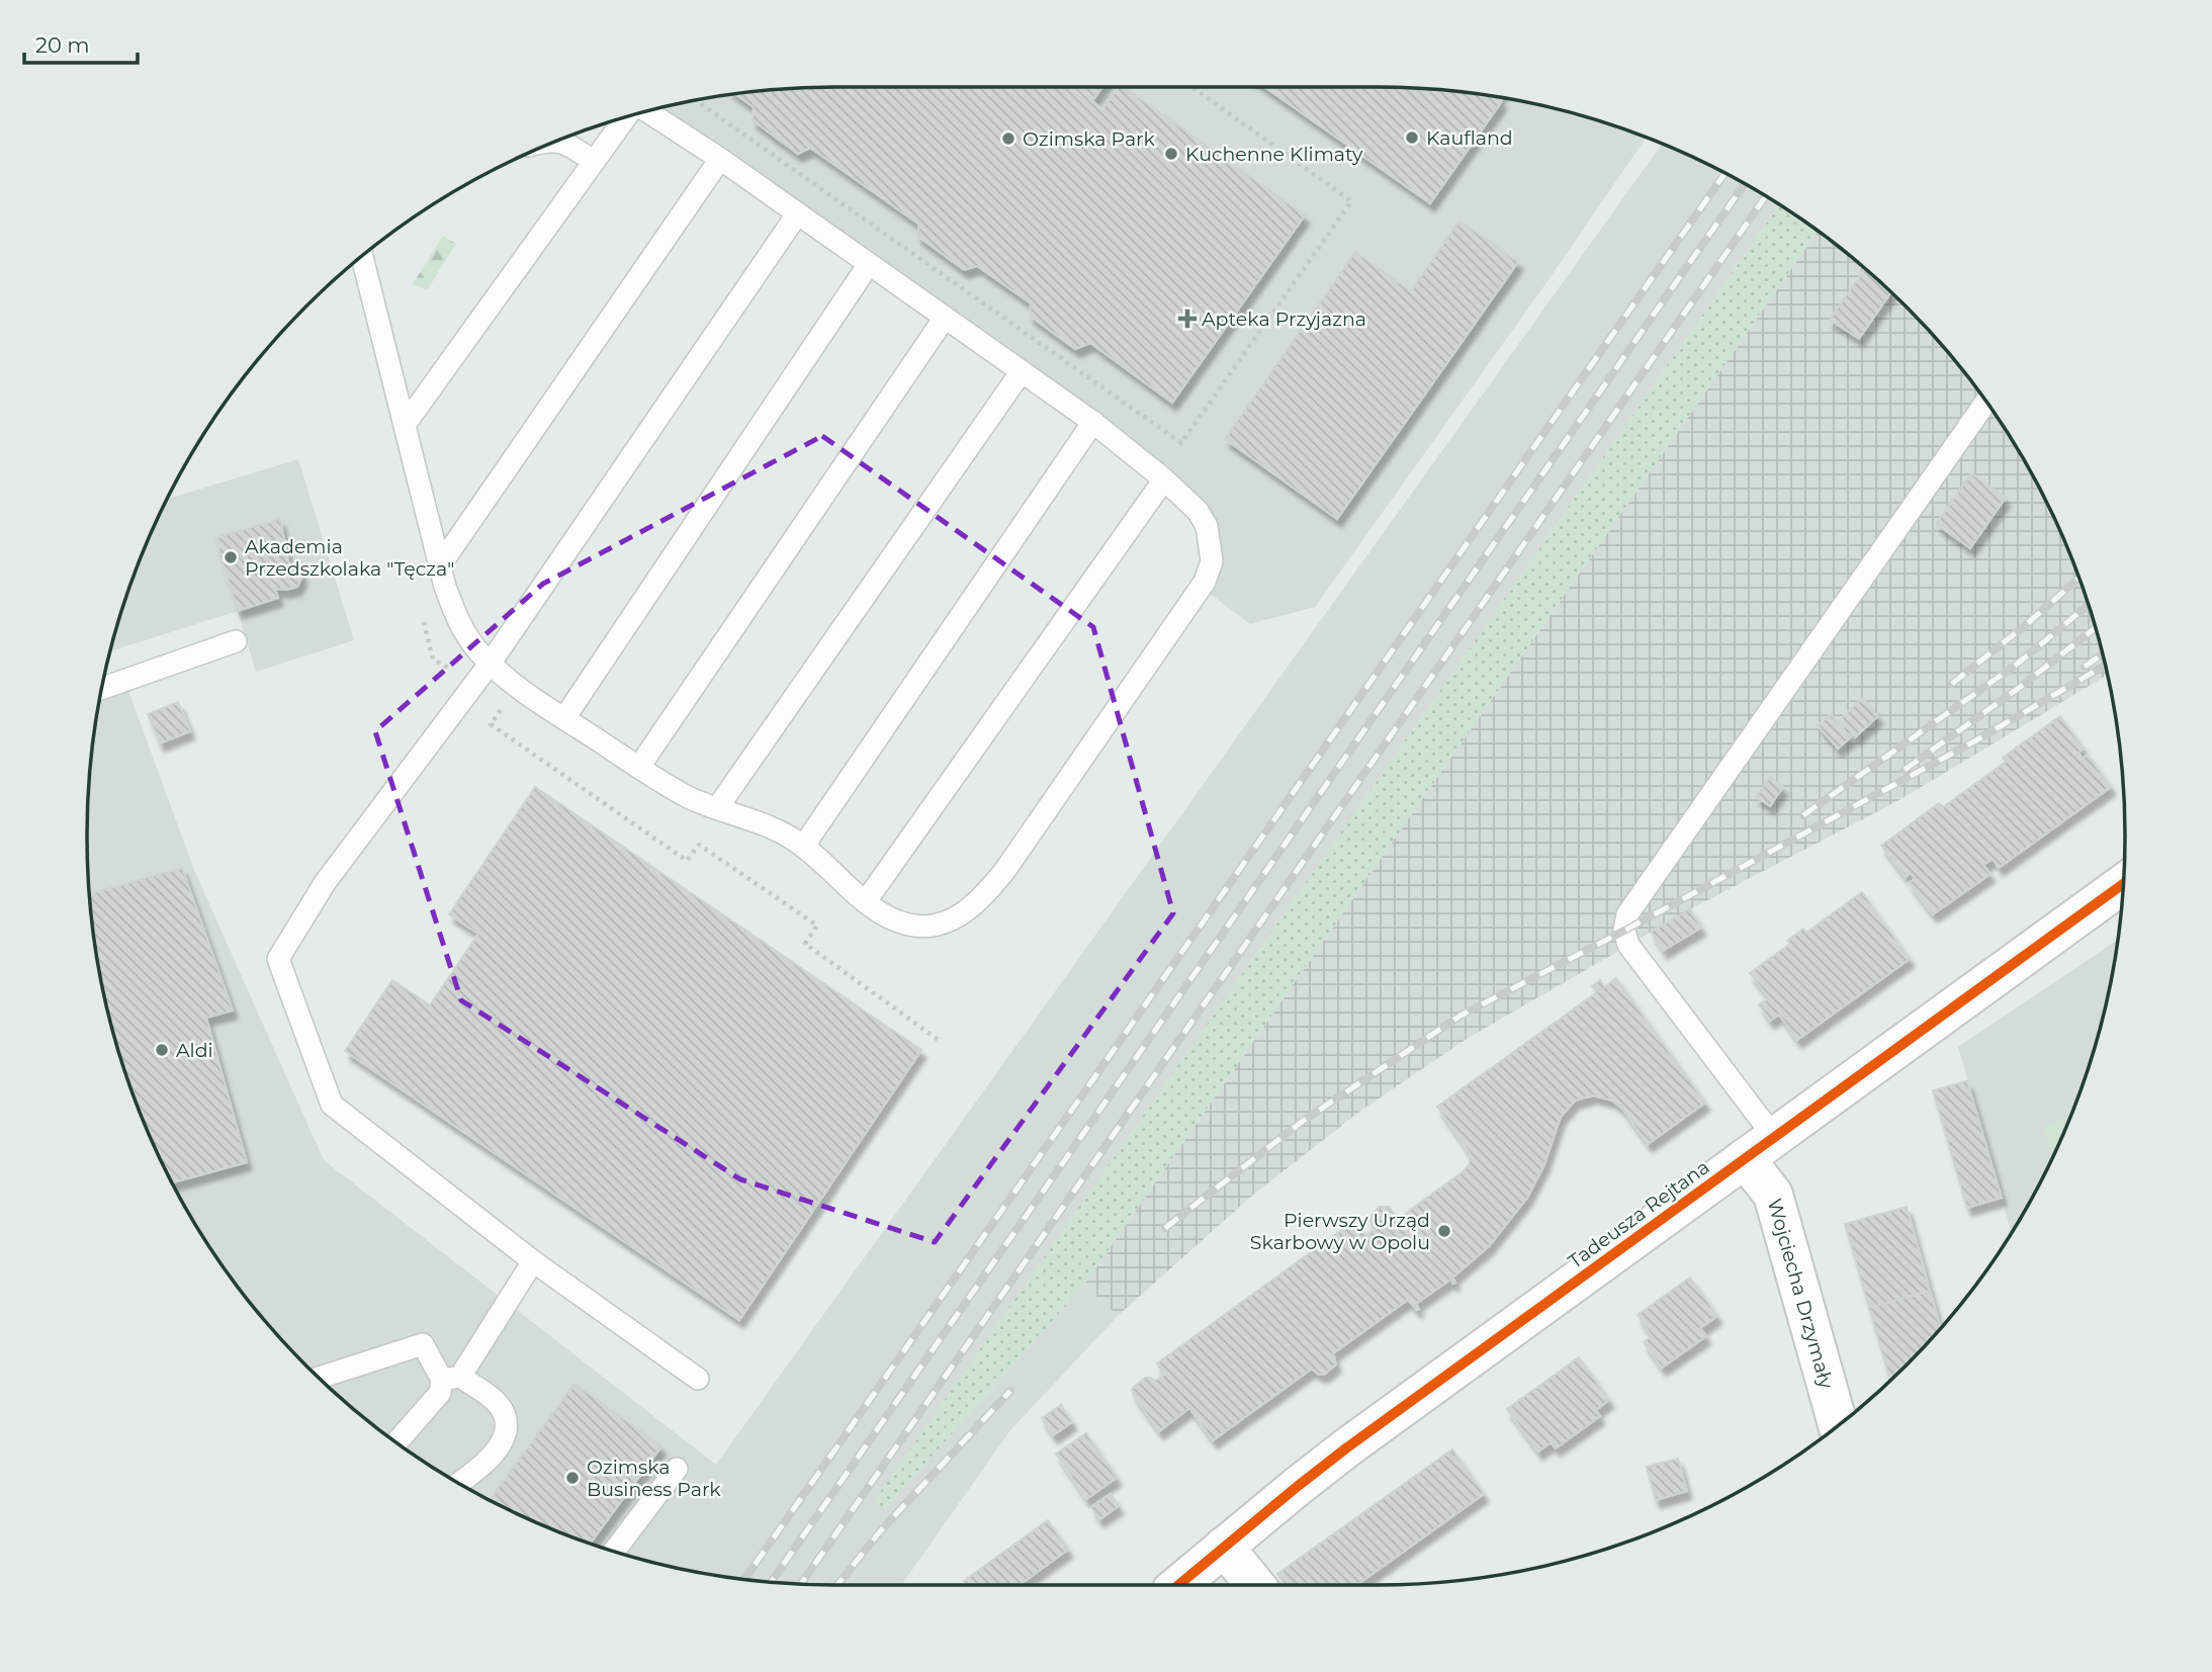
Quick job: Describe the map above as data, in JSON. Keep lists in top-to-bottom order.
{
  "streets": {
    "street": ["Tadeusza Rejtana", "Wojciecha Drzymały"]
  },
  "crossings": [
    ["Tadeusza Rejtana", "Wojciecha Drzymały"]
  ],
  "places": {
    "other": [
      "Kaufland",
      "Ozimska Park",
      "Kuchenne Klimaty",
      "Akademia Przedszkolaka \"Tęcza\"",
      "Aldi",
      "Pierwszy Urząd Skarbowy w Opolu",
      "Ozimska Business Park"
    ],
    "health": ["Apteka Przyjazna"]
  },
  "scale_bar": "20 m"
}
